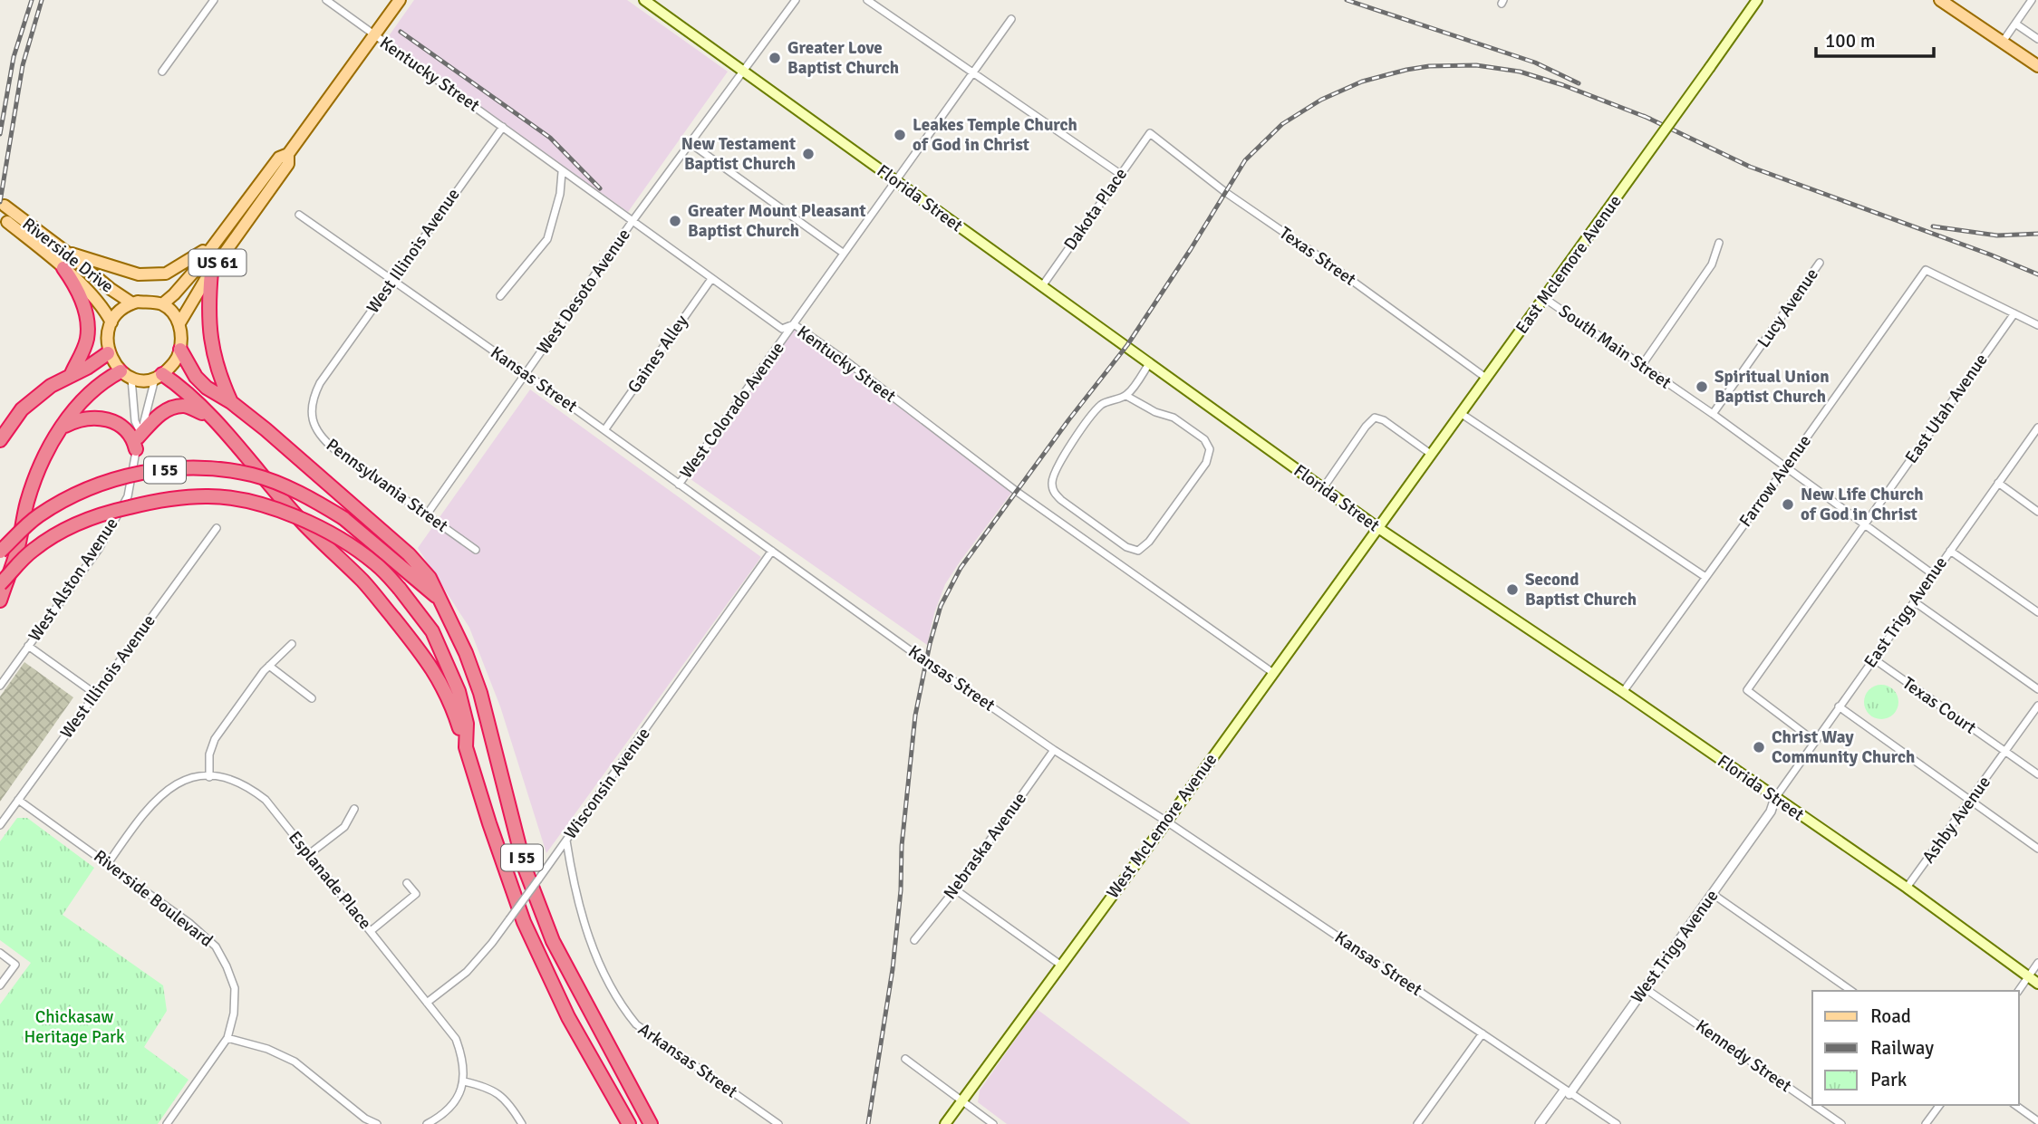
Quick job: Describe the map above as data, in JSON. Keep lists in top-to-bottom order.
{
  "streets": {
    "highway": ["I 55"],
    "main road": [
      "Florida Street",
      "Riverside Drive",
      "US 61",
      "East Mclemore Avenue",
      "West McLemore Avenue"
    ],
    "street": [
      "Kentucky Street",
      "Dakota Place",
      "West Illinois Avenue",
      "Texas Street",
      "West Desoto Avenue",
      "Lucy Avenue",
      "South Main Street",
      "Gaines Alley",
      "Kansas Street",
      "East Utah Avenue",
      "West Colorado Avenue",
      "Farrow Avenue",
      "Pennsylvania Street",
      "West Alston Avenue",
      "East Trigg Avenue",
      "Texas Court",
      "Wisconsin Avenue",
      "Ashby Avenue",
      "Nebraska Avenue",
      "Esplanade Place",
      "Riverside Boulevard",
      "West Trigg Avenue",
      "Kennedy Street",
      "Arkansas Street"
    ]
  },
  "crossings": [
    ["Kentucky Street", "West Illinois Avenue"],
    ["Kentucky Street", "US 61"],
    ["Kentucky Street", "West Desoto Avenue"],
    ["Kentucky Street", "Gaines Alley"],
    ["Kentucky Street", "West Colorado Avenue"],
    ["Kentucky Street", "West McLemore Avenue"],
    ["Florida Street", "Dakota Place"],
    ["Florida Street", "East Mclemore Avenue"],
    ["Florida Street", "West Desoto Avenue"],
    ["Florida Street", "West Colorado Avenue"],
    ["Florida Street", "Farrow Avenue"],
    ["Florida Street", "East Trigg Avenue"],
    ["Florida Street", "Ashby Avenue"],
    ["Florida Street", "West McLemore Avenue"],
    ["Florida Street", "West Trigg Avenue"],
    ["Dakota Place", "Texas Street"],
    ["West Illinois Avenue", "Kansas Street"],
    ["West Illinois Avenue", "Pennsylvania Street"],
    ["West Illinois Avenue", "Riverside Boulevard"],
    ["Riverside Drive", "US 61"],
    ["Riverside Drive", "West Alston Avenue"],
    ["Texas Street", "East Mclemore Avenue"],
    ["US 61", "West Alston Avenue"],
    ["East Mclemore Avenue", "South Main Street"],
    ["East Mclemore Avenue", "West McLemore Avenue"],
    ["West Desoto Avenue", "Kansas Street"],
    ["West Desoto Avenue", "Pennsylvania Street"],
    ["Lucy Avenue", "South Main Street"],
    ["South Main Street", "East Utah Avenue"],
    ["South Main Street", "Farrow Avenue"],
    ["South Main Street", "East Trigg Avenue"],
    ["Gaines Alley", "Kansas Street"],
    ["Kansas Street", "West Colorado Avenue"],
    ["Kansas Street", "Wisconsin Avenue"],
    ["Kansas Street", "West McLemore Avenue"],
    ["Kansas Street", "Nebraska Avenue"],
    ["Kansas Street", "West Trigg Avenue"],
    ["East Utah Avenue", "Farrow Avenue"],
    ["East Utah Avenue", "East Trigg Avenue"],
    ["East Trigg Avenue", "Texas Court"],
    ["East Trigg Avenue", "West Trigg Avenue"],
    ["Texas Court", "Ashby Avenue"],
    ["Wisconsin Avenue", "Esplanade Place"],
    ["Wisconsin Avenue", "Arkansas Street"],
    ["Esplanade Place", "Riverside Boulevard"],
    ["West Trigg Avenue", "Kennedy Street"]
  ],
  "parks": ["Chickasaw Heritage Park"],
  "places": [
    "Greater Love Baptist Church",
    "Leakes Temple Church of God in Christ",
    "New Testament Baptist Church",
    "Greater Mount Pleasant Baptist Church",
    "Spiritual Union Baptist Church",
    "New Life Church of God in Christ",
    "Second Baptist Church",
    "Christ Way Community Church"
  ],
  "legend": ["Road", "Railway", "Park"],
  "scale_bar": "100 m"
}
